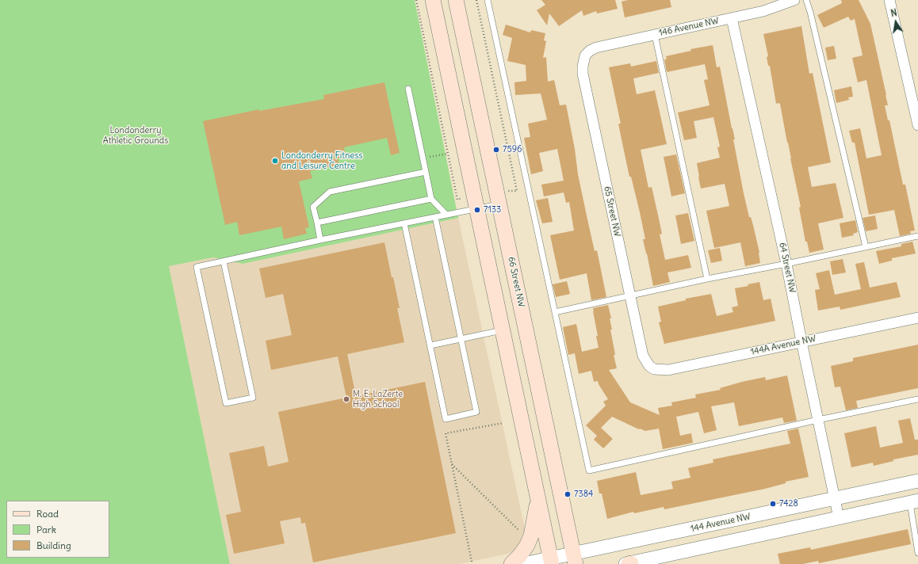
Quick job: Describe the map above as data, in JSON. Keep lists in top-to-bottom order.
{
  "streets": {
    "main road": ["66 Street NW"],
    "street": [
      "146 Avenue NW",
      "65 Street NW",
      "64 Street NW",
      "144A Avenue NW",
      "144 Avenue NW"
    ]
  },
  "crossings": [
    ["146 Avenue NW", "65 Street NW"],
    ["146 Avenue NW", "64 Street NW"],
    ["65 Street NW", "144A Avenue NW"],
    ["64 Street NW", "144A Avenue NW"],
    ["64 Street NW", "144 Avenue NW"],
    ["66 Street NW", "144 Avenue NW"]
  ],
  "parks": ["Londonderry Athletic Grounds"],
  "places": [
    "7596",
    "Londonderry Fitness and Leisure Centre",
    "7133",
    "M. E. LaZerte High School",
    "7384",
    "7428"
  ],
  "legend": ["Road", "Park", "Building"],
  "north": "top"
}
